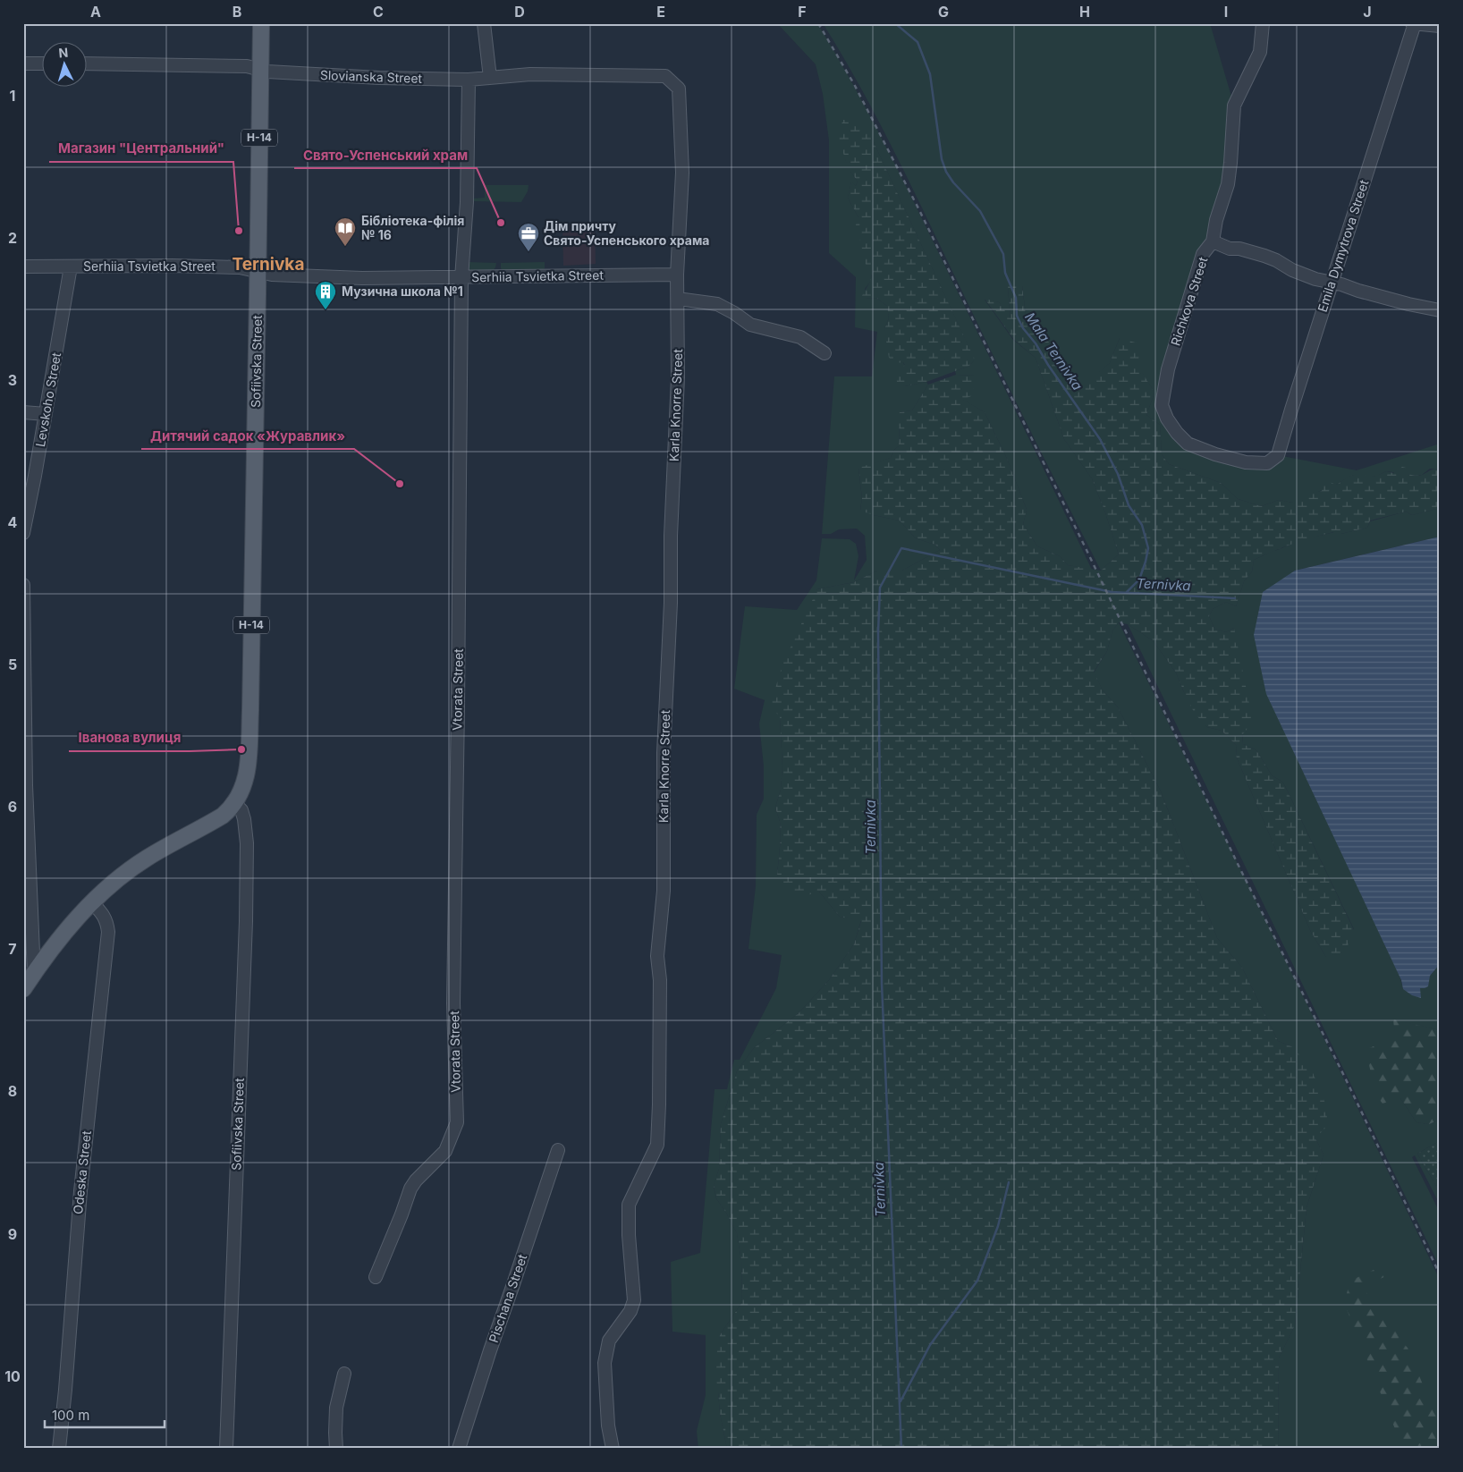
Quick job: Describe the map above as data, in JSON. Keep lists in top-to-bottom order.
{
  "streets": {
    "main road": ["Н-14", "Sofiivska Street"],
    "street": [
      "Slovianska Street",
      "Emila Dymytrova Street",
      "Serhiia Tsvietka Street",
      "Richkova Street",
      "Levskoho Street",
      "Karla Knorre Street",
      "Vtorata Street",
      "Odeska Street",
      "Pischana Street"
    ]
  },
  "crossings": [
    ["Slovianska Street", "Sofiivska Street"],
    ["Slovianska Street", "Karla Knorre Street"],
    ["Slovianska Street", "Vtorata Street"],
    ["Н-14", "Sofiivska Street"],
    ["Emila Dymytrova Street", "Richkova Street"],
    ["Serhiia Tsvietka Street", "Sofiivska Street"],
    ["Serhiia Tsvietka Street", "Levskoho Street"],
    ["Serhiia Tsvietka Street", "Karla Knorre Street"],
    ["Serhiia Tsvietka Street", "Vtorata Street"],
    ["Sofiivska Street", "Odeska Street"]
  ],
  "districts": ["Ternivka"],
  "water": ["Mala Ternivka", "Ternivka"],
  "places": {
    "other": [
      "Свято-Успенський храм",
      "Магазин \"Центральний\"",
      "Дитячий садок «Журавлик»",
      "Іванова вулиця"
    ],
    "library": ["Бібліотека-філія № 16"],
    "office": ["Дім причту Свято-Успенського храма"],
    "building": ["Музична школа №1"]
  },
  "scale_bar": "100 m",
  "north": "top",
  "grid": {
    "columns": [
      "A",
      "B",
      "C",
      "D",
      "E",
      "F",
      "G",
      "H",
      "I",
      "J"
    ],
    "rows": [
      "1",
      "2",
      "3",
      "4",
      "5",
      "6",
      "7",
      "8",
      "9",
      "10"
    ]
  }
}
